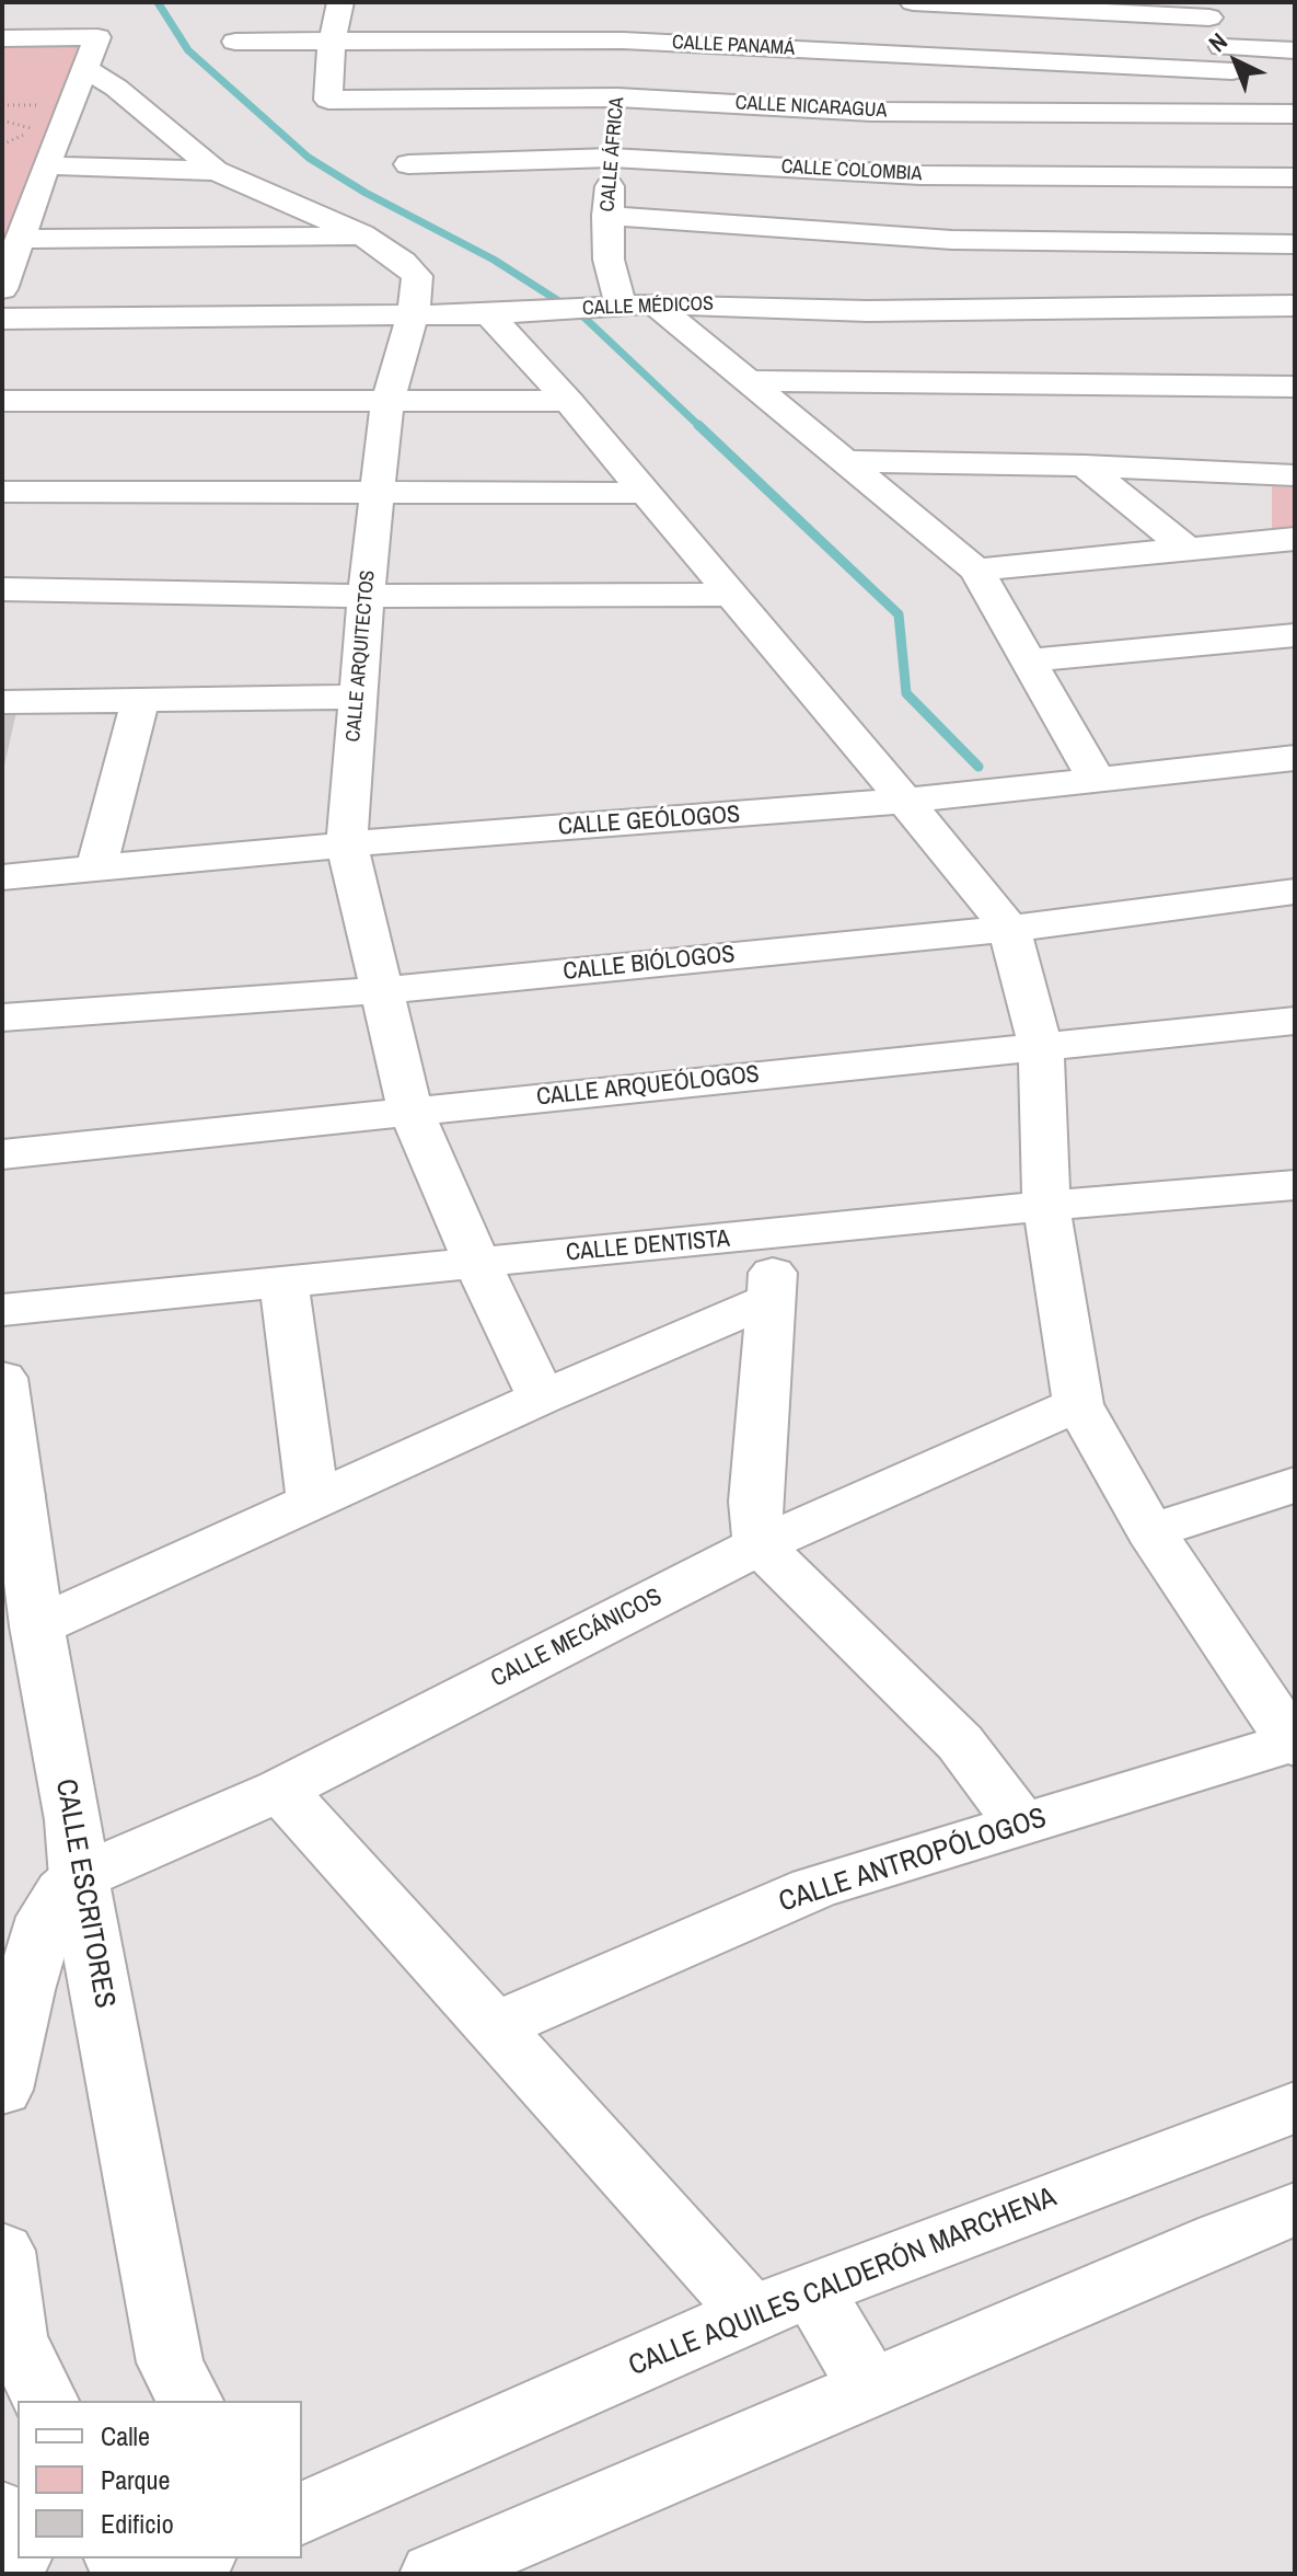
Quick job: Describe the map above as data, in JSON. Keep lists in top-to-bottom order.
{
  "streets": {
    "street": [
      "CALLE PANAMÁ",
      "CALLE NICARAGUA",
      "CALLE ÁFRICA",
      "CALLE COLOMBIA",
      "CALLE MÉDICOS",
      "CALLE ARQUITECTOS",
      "CALLE GEÓLOGOS",
      "CALLE BIÓLOGOS",
      "CALLE ARQUEÓLOGOS",
      "CALLE DENTISTA",
      "CALLE MECÁNICOS",
      "CALLE ANTROPÓLOGOS",
      "CALLE ESCRITORES",
      "CALLE AQUILES CALDERÓN MARCHENA"
    ]
  },
  "crossings": [
    ["CALLE PANAMÁ", "CALLE NICARAGUA"],
    ["CALLE PANAMÁ", "CALLE ÁFRICA"],
    ["CALLE NICARAGUA", "CALLE ÁFRICA"],
    ["CALLE ÁFRICA", "CALLE COLOMBIA"],
    ["CALLE ÁFRICA", "CALLE MÉDICOS"],
    ["CALLE MÉDICOS", "CALLE ARQUITECTOS"],
    ["CALLE ARQUITECTOS", "CALLE GEÓLOGOS"],
    ["CALLE ARQUITECTOS", "CALLE BIÓLOGOS"],
    ["CALLE ARQUITECTOS", "CALLE ARQUEÓLOGOS"],
    ["CALLE ARQUITECTOS", "CALLE DENTISTA"],
    ["CALLE MECÁNICOS", "CALLE ESCRITORES"]
  ],
  "legend": ["Calle", "Parque", "Edificio"],
  "north": "top left"
}
